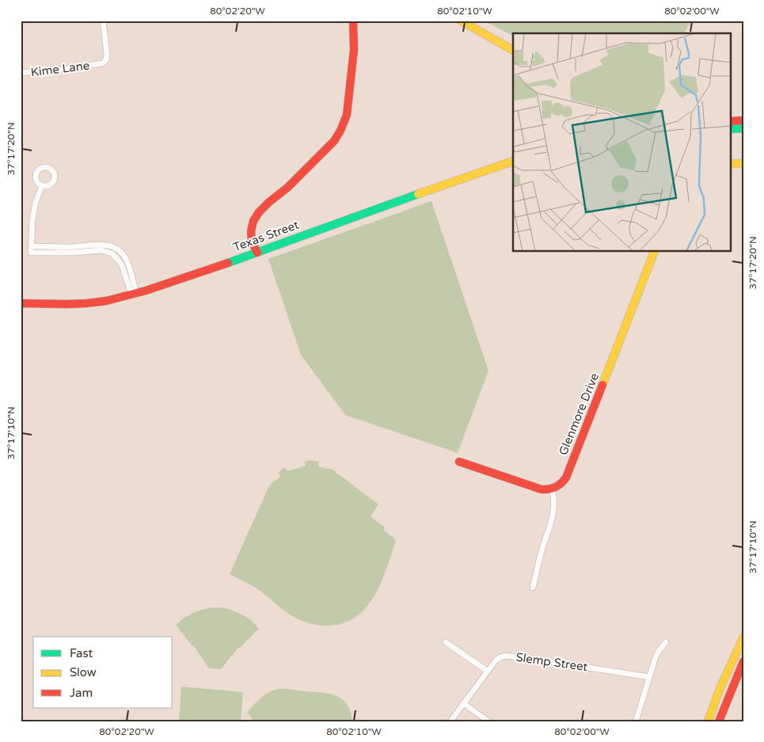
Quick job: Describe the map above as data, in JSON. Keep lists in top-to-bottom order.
{
  "streets": {
    "main road": ["Texas Street", "Glenmore Drive"],
    "street": ["Kime Lane", "Slemp Street"]
  },
  "legend": ["Fast", "Slow", "Jam"],
  "coordinates": [
    "80°02'20\"W",
    "80°02'10\"W",
    "80°02'00\"W",
    "37°17'20\"N",
    "37°17'10\"N"
  ]
}
